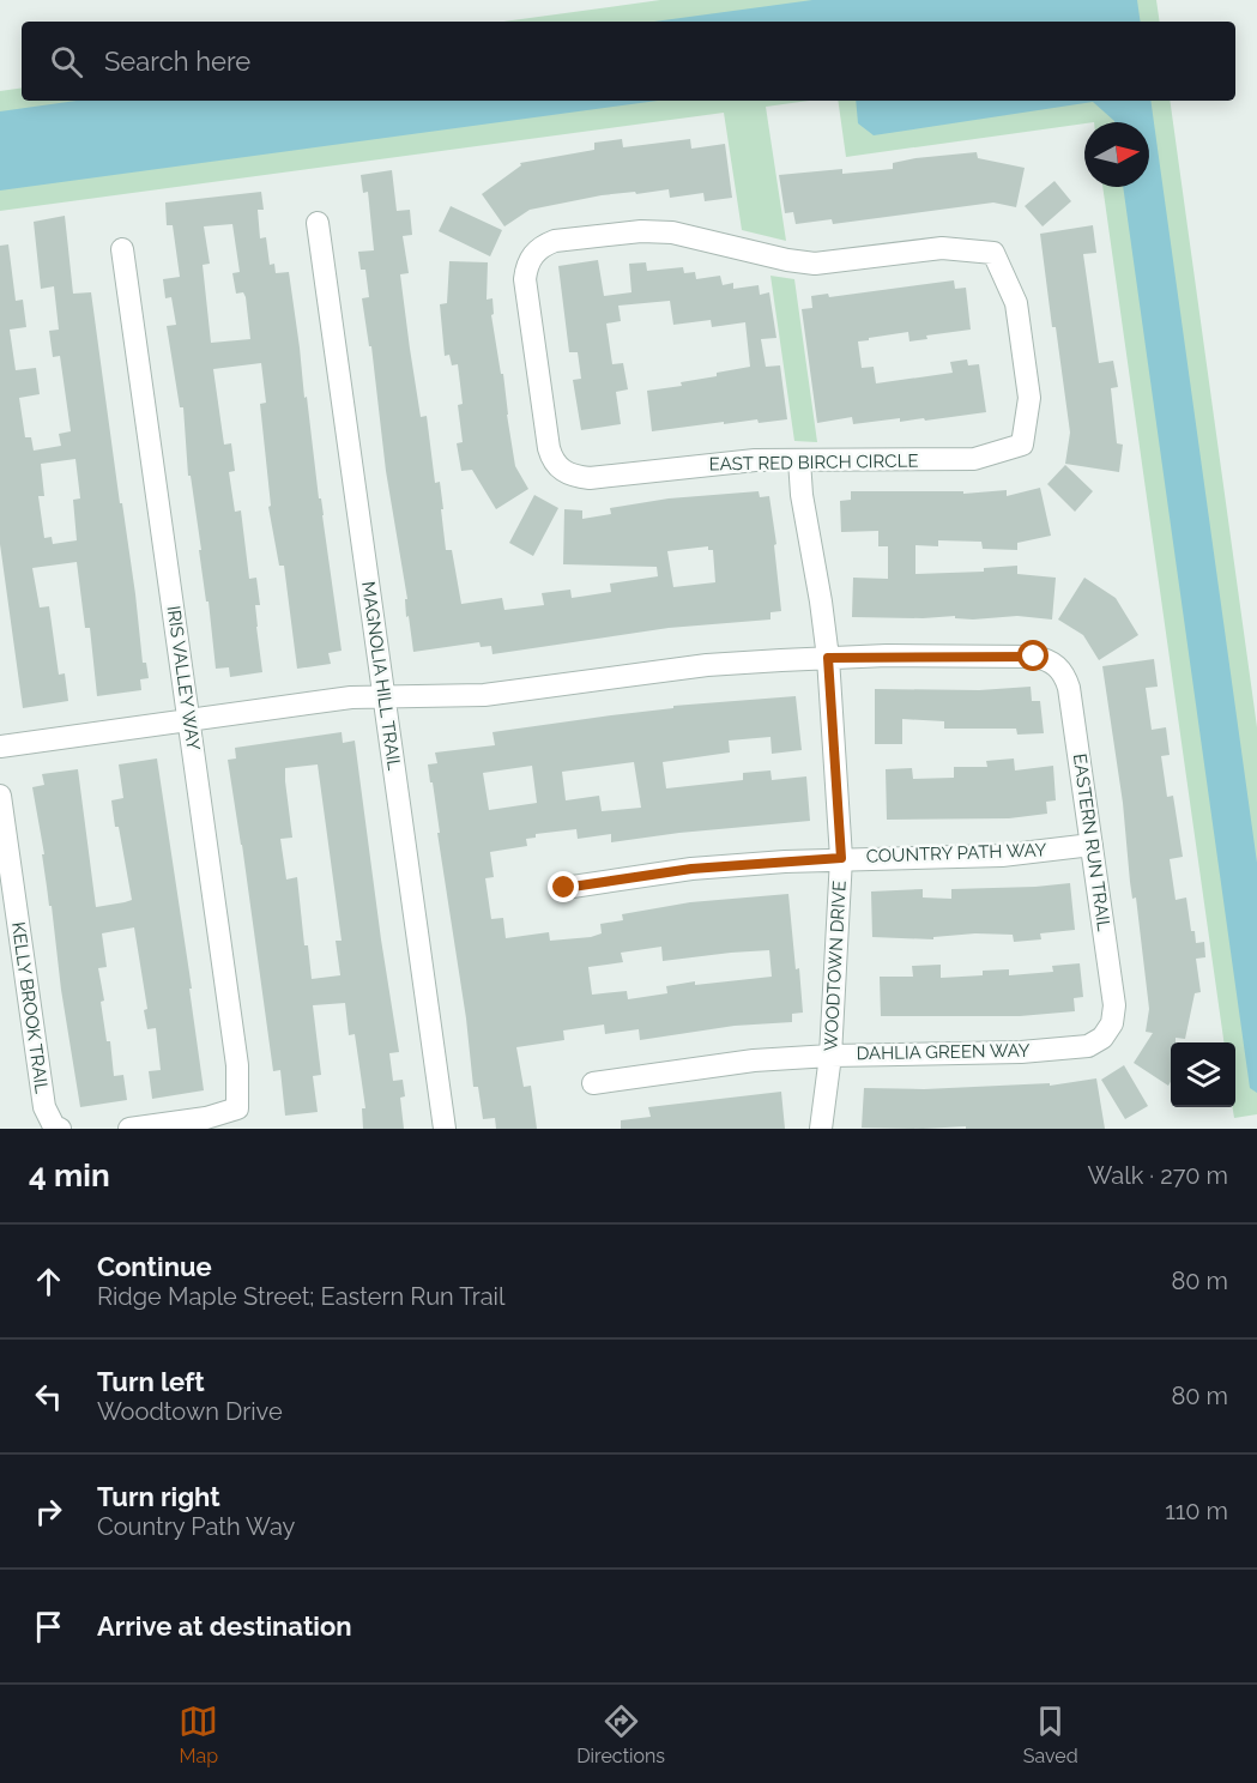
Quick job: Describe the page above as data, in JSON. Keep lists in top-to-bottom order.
{
  "streets": {
    "street": [
      "EAST RED BIRCH CIRCLE",
      "MAGNOLIA HILL TRAIL",
      "IRIS VALLEY WAY",
      "EASTERN RUN TRAIL",
      "COUNTRY PATH WAY",
      "WOODTOWN DRIVE",
      "KELLY BROOK TRAIL",
      "DAHLIA GREEN WAY"
    ]
  },
  "crossings": [
    ["EAST RED BIRCH CIRCLE", "WOODTOWN DRIVE"],
    ["EASTERN RUN TRAIL", "COUNTRY PATH WAY"],
    ["EASTERN RUN TRAIL", "WOODTOWN DRIVE"],
    ["EASTERN RUN TRAIL", "DAHLIA GREEN WAY"],
    ["COUNTRY PATH WAY", "WOODTOWN DRIVE"],
    ["WOODTOWN DRIVE", "DAHLIA GREEN WAY"]
  ],
  "north": "right",
  "page": {
    "search": "Search here",
    "heading": ["4 min", "Walk · 270 m"],
    "list": [
      ["Continue", "Ridge Maple Street; Eastern Run Trail", "80 m"],
      ["Turn left", "Woodtown Drive", "80 m"],
      ["Turn right", "Country Path Way", "110 m"],
      "Arrive at destination"
    ],
    "nav": ["Map", "Directions", "Saved"]
  }
}
